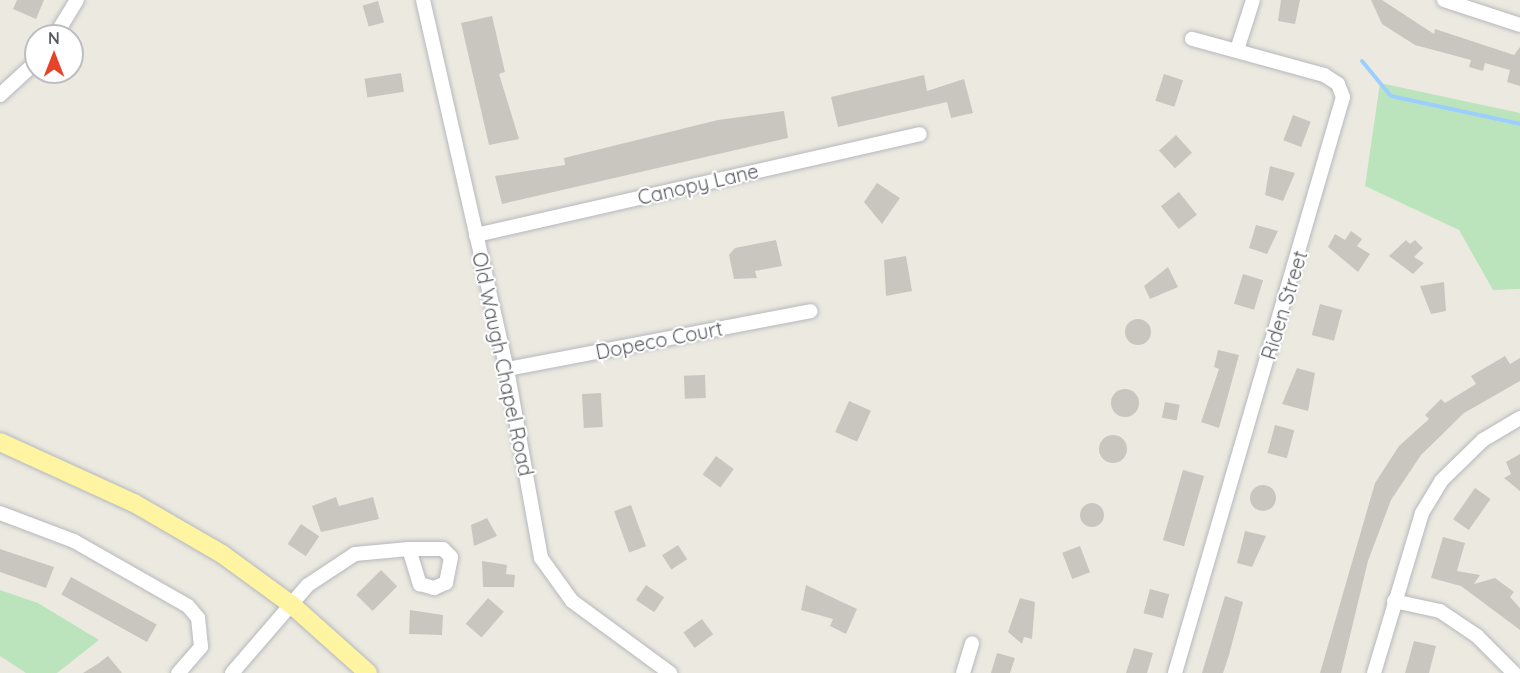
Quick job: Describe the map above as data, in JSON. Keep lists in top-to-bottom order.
{
  "streets": {
    "street": [
      "Canopy Lane",
      "Riden Street",
      "Dopeco Court",
      "Old Waugh Chapel Road"
    ]
  },
  "crossings": [
    ["Canopy Lane", "Old Waugh Chapel Road"],
    ["Dopeco Court", "Old Waugh Chapel Road"]
  ],
  "north": "top"
}
